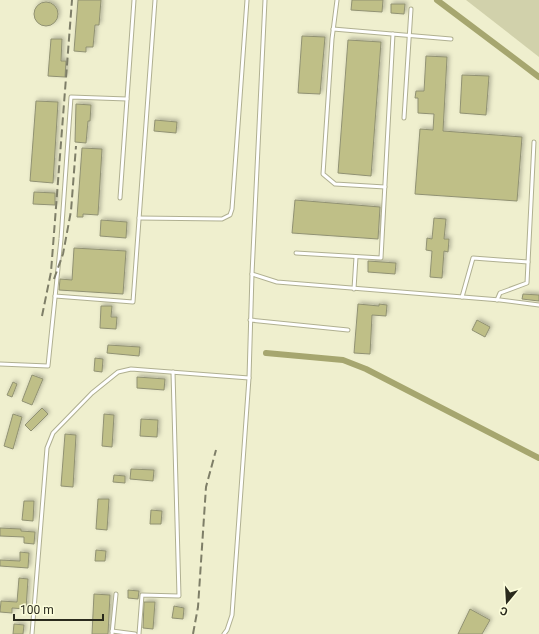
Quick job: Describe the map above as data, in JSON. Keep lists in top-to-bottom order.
{
  "scale_bar": "100 m",
  "north": "bottom"
}
